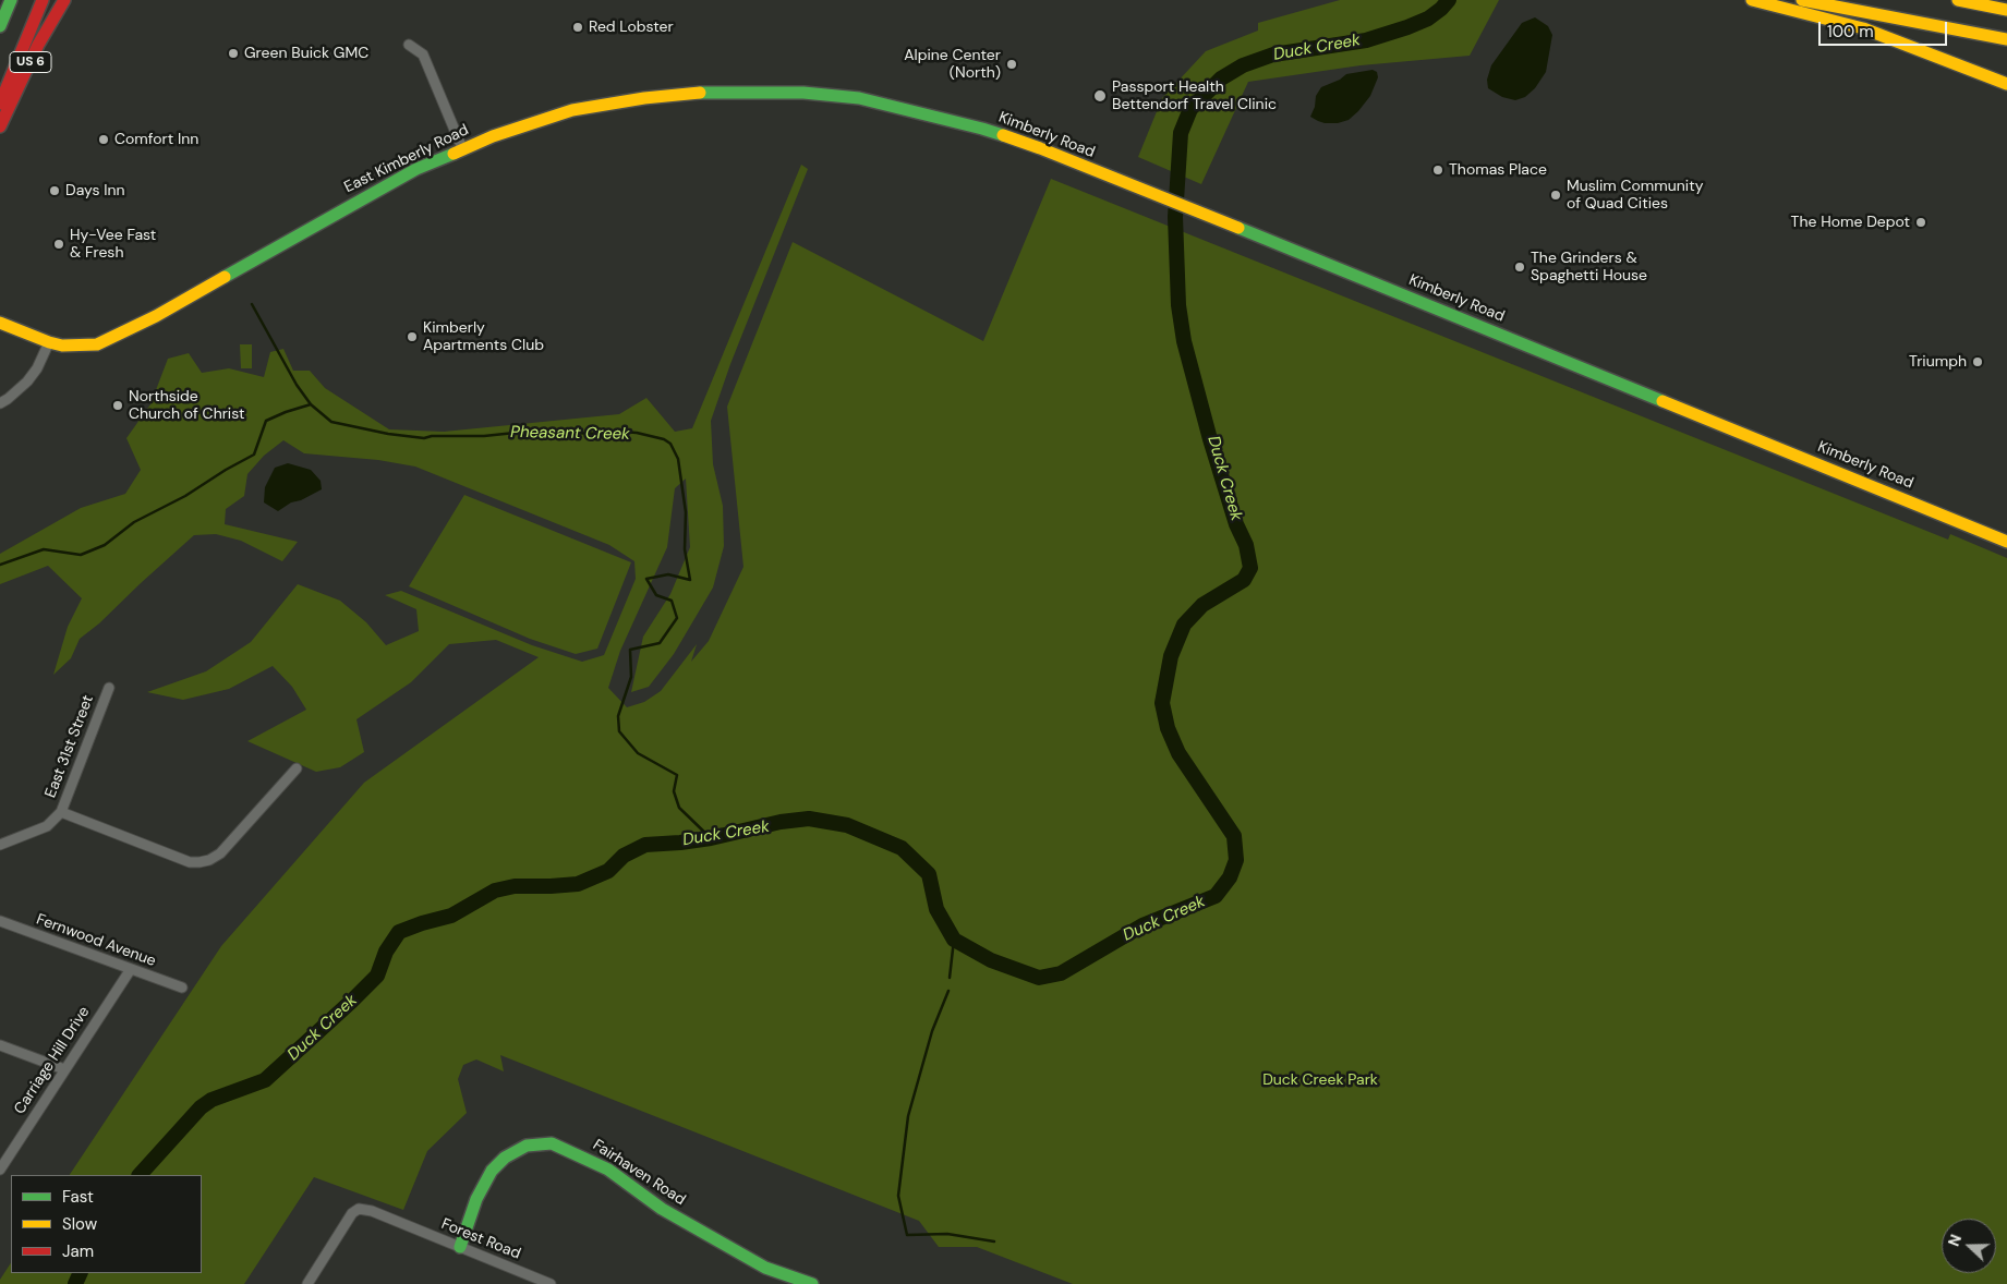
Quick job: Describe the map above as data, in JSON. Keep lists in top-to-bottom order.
{
  "streets": {
    "main road": [
      "US 6",
      "Kimberly Road",
      "East Kimberly Road",
      "Fairhaven Road"
    ],
    "street": [
      "East 31st Street",
      "Fernwood Avenue",
      "Carriage Hill Drive",
      "Forest Road"
    ]
  },
  "crossings": [
    ["Kimberly Road", "East Kimberly Road"],
    ["Fernwood Avenue", "Carriage Hill Drive"],
    ["Fairhaven Road", "Forest Road"]
  ],
  "water": ["Duck Creek", "Pheasant Creek"],
  "parks": ["Duck Creek Park"],
  "places": [
    "Red Lobster",
    "Green Buick GMC",
    "Alpine Center (North)",
    "Passport Health Bettendorf Travel Clinic",
    "Comfort Inn",
    "Thomas Place",
    "Days Inn",
    "Muslim Community of Quad Cities",
    "The Home Depot",
    "Hy-Vee Fast & Fresh",
    "The Grinders & Spaghetti House",
    "Kimberly Apartments Club",
    "Triumph",
    "Northside Church of Christ"
  ],
  "legend": ["Fast", "Slow", "Jam"],
  "scale_bar": "100 m",
  "north": "left"
}
